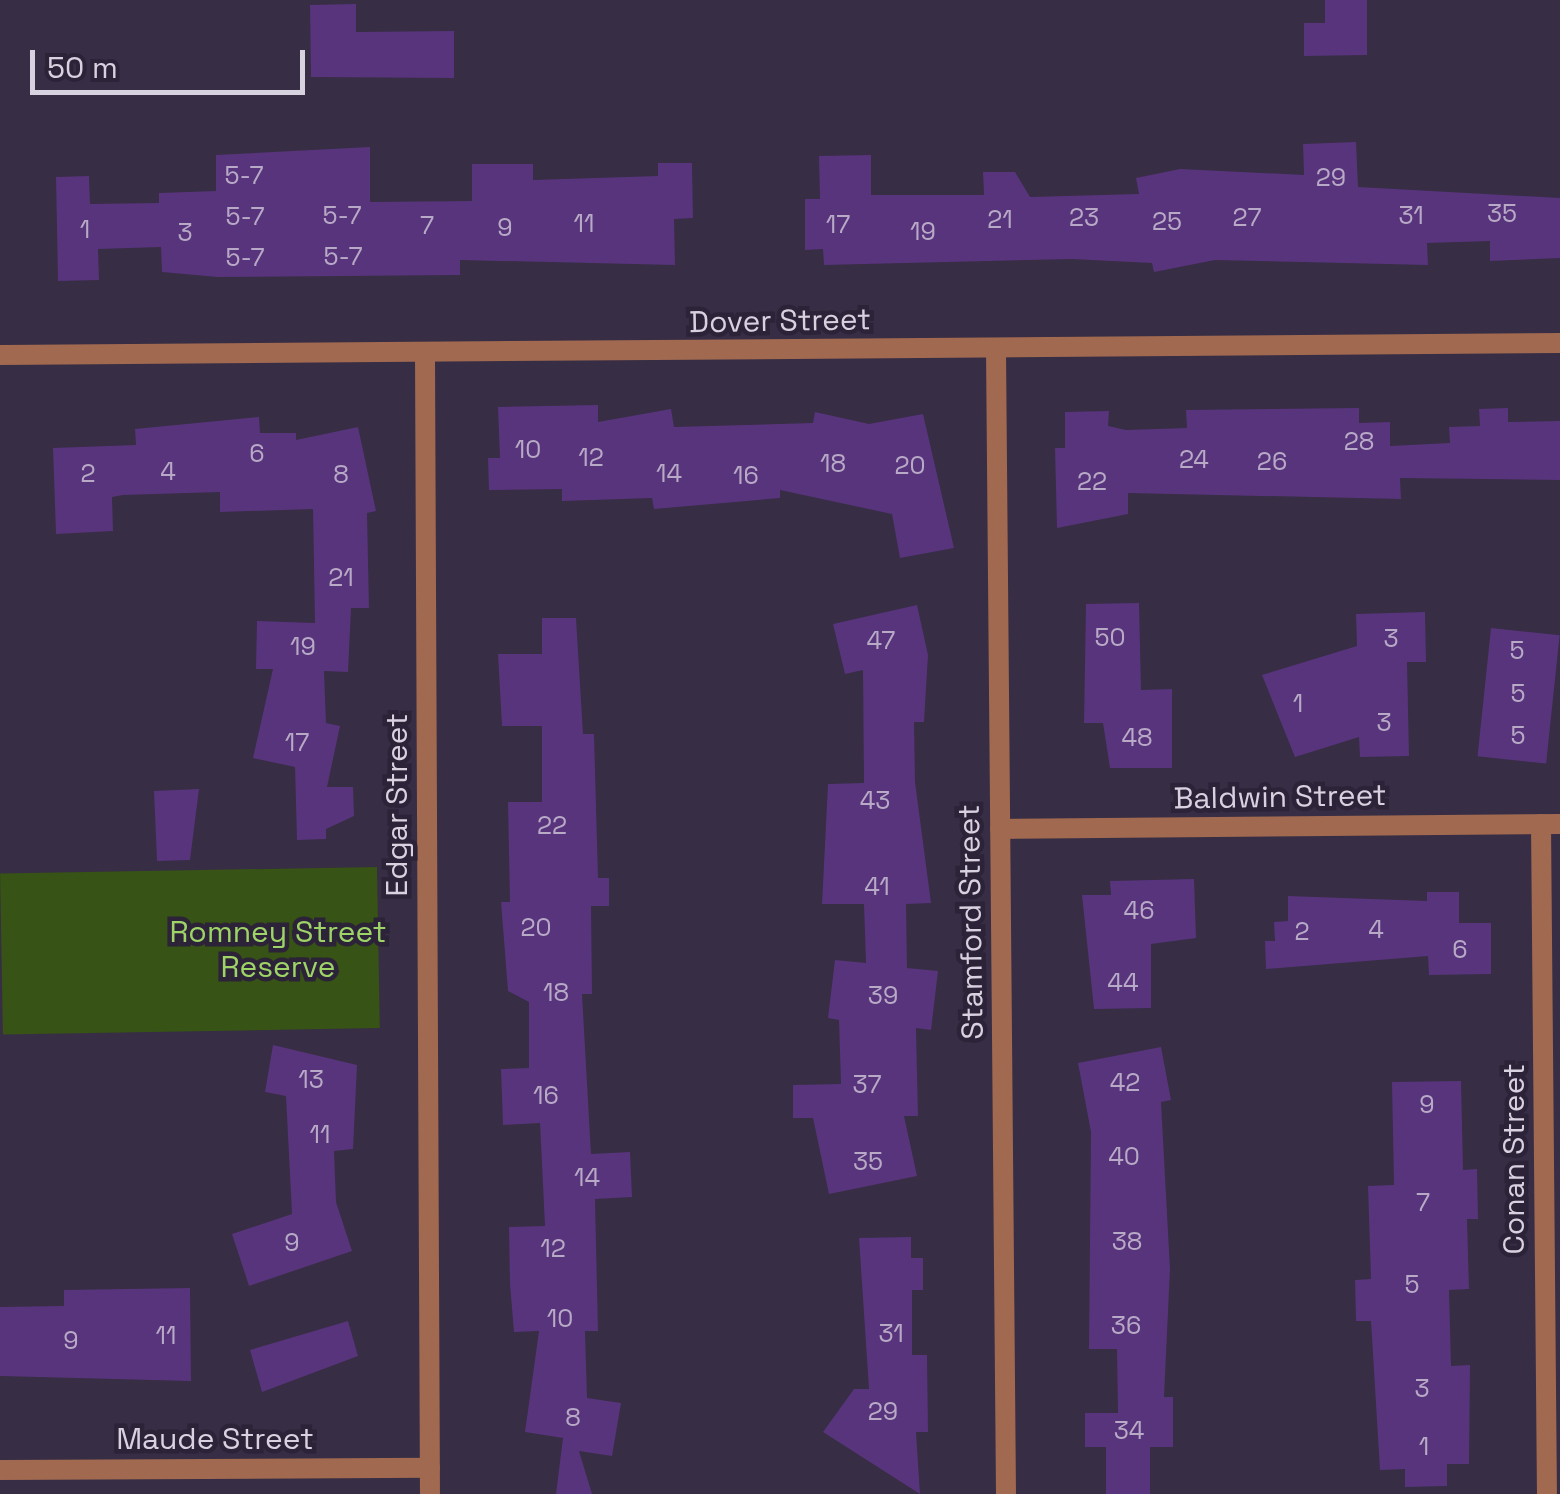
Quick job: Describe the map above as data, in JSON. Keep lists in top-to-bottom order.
{
  "streets": {
    "street": [
      "Dover Street",
      "Baldwin Street",
      "Edgar Street",
      "Stamford Street",
      "Conan Street",
      "Maude Street"
    ]
  },
  "crossings": [
    ["Dover Street", "Edgar Street"],
    ["Dover Street", "Stamford Street"],
    ["Baldwin Street", "Stamford Street"],
    ["Baldwin Street", "Conan Street"],
    ["Edgar Street", "Maude Street"]
  ],
  "parks": ["Romney Street Reserve"],
  "house_numbers": [
    "5-7",
    "29",
    "35",
    "5-7",
    "31",
    "5-7",
    "23",
    "27",
    "21",
    "25",
    "11",
    "17",
    "7",
    "9",
    "1",
    "19",
    "3",
    "5-7",
    "5-7",
    "28",
    "10",
    "6",
    "12",
    "24",
    "26",
    "18",
    "20",
    "4",
    "2",
    "14",
    "8",
    "16",
    "22",
    "21",
    "50",
    "3",
    "47",
    "19",
    "5",
    "5",
    "1",
    "3",
    "5",
    "48",
    "17",
    "43",
    "22",
    "41",
    "46",
    "20",
    "4",
    "2",
    "6",
    "44",
    "18",
    "39",
    "13",
    "42",
    "37",
    "16",
    "9",
    "11",
    "40",
    "35",
    "14",
    "7",
    "38",
    "9",
    "12",
    "5",
    "10",
    "36",
    "31",
    "11",
    "9",
    "3",
    "29",
    "8",
    "34",
    "1"
  ],
  "scale_bar": "50 m"
}
